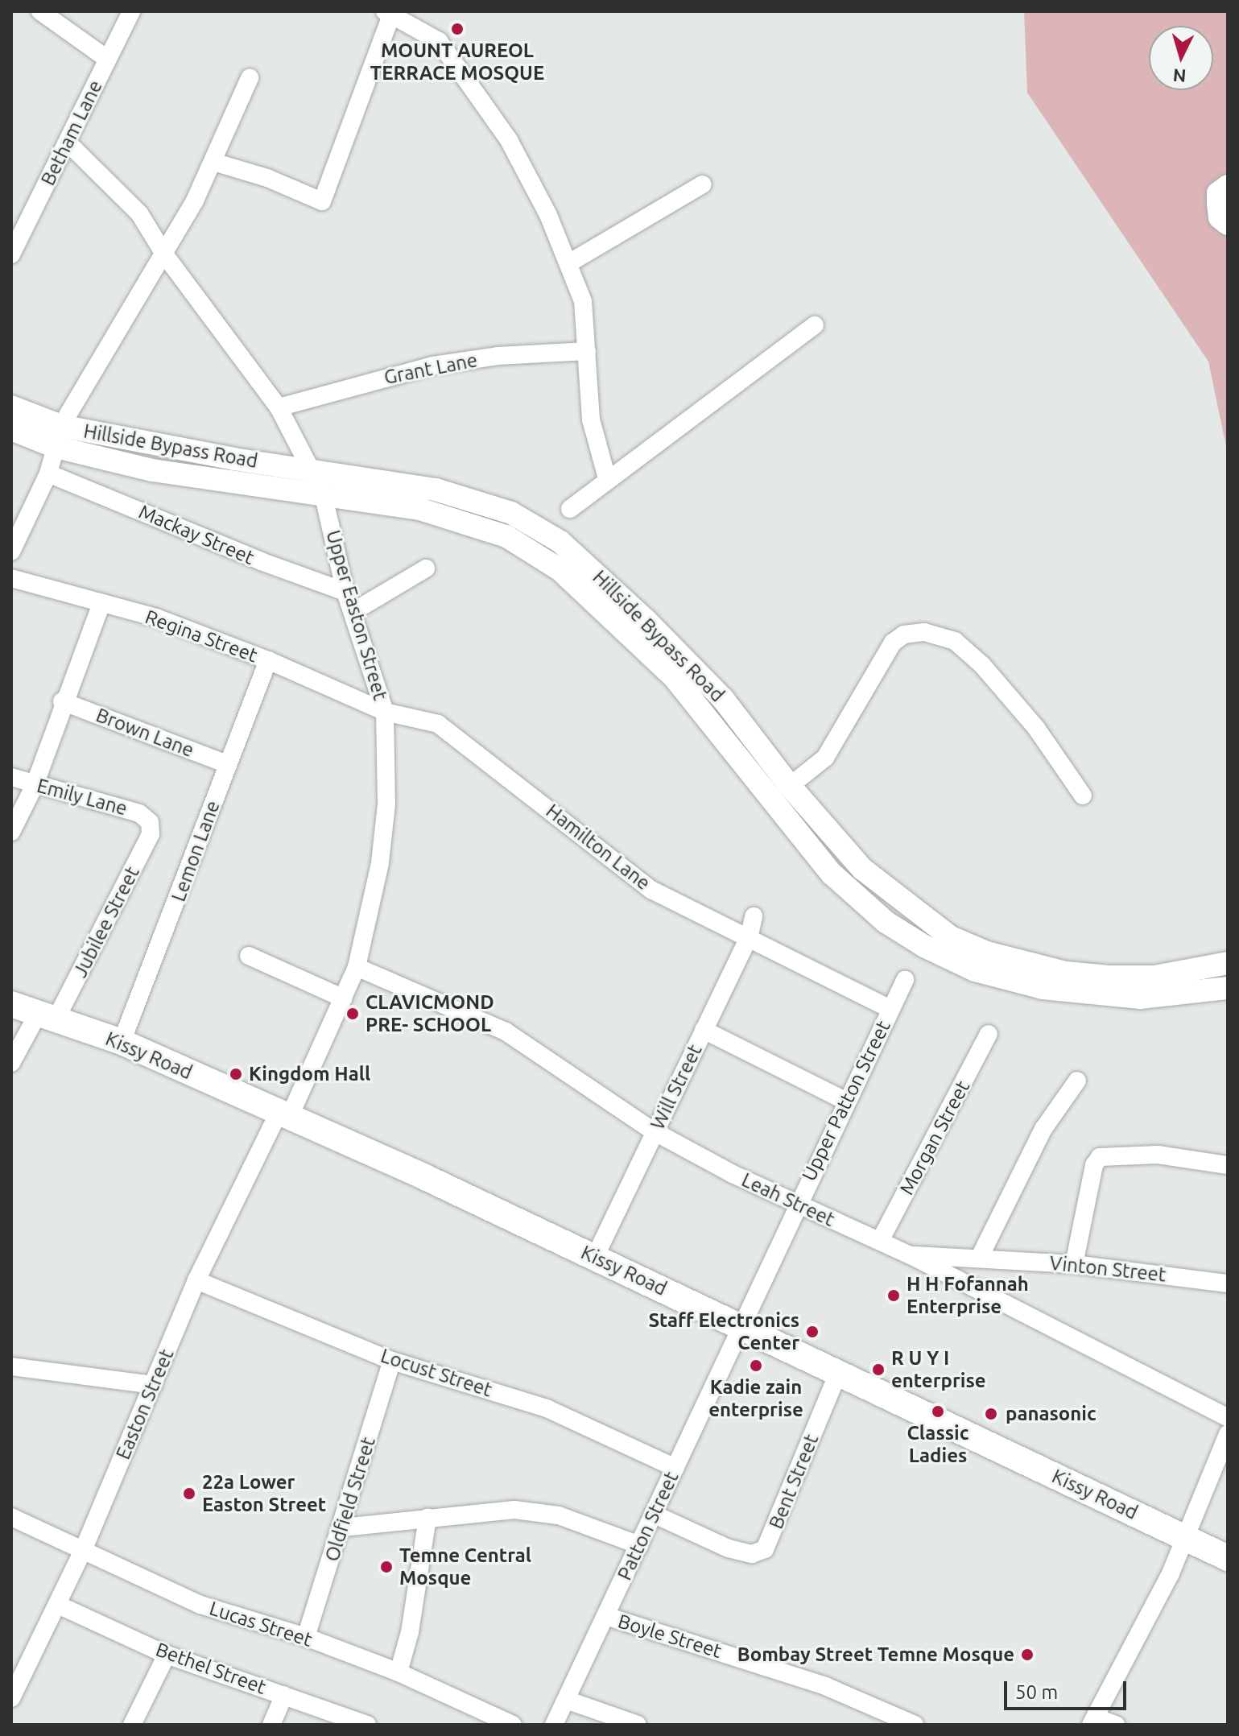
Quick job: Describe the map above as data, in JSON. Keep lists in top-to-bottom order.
{
  "streets": {
    "main road": ["Kissy Road"],
    "street": [
      "Betham Lane",
      "Grant Lane",
      "Hillside Bypass Road",
      "Mackay Street",
      "Upper Easton Street",
      "Regina Street",
      "Brown Lane",
      "Emily Lane",
      "Hamilton Lane",
      "Lemon Lane",
      "Jubilee Street",
      "Will Street",
      "Upper Patton Street",
      "Morgan Street",
      "Leah Street",
      "Vinton Street",
      "Locust Street",
      "Easton Street",
      "Bent Street",
      "Oldfield Street",
      "Patton Street",
      "Lucas Street",
      "Boyle Street",
      "Bethel Street"
    ]
  },
  "crossings": [
    ["Betham Lane", "Upper Easton Street"],
    ["Grant Lane", "Upper Easton Street"],
    ["Hillside Bypass Road", "Upper Easton Street"],
    ["Mackay Street", "Upper Easton Street"],
    ["Upper Easton Street", "Regina Street"],
    ["Upper Easton Street", "Hamilton Lane"],
    ["Upper Easton Street", "Kissy Road"],
    ["Upper Easton Street", "Leah Street"],
    ["Upper Easton Street", "Easton Street"],
    ["Regina Street", "Hamilton Lane"],
    ["Regina Street", "Lemon Lane"],
    ["Brown Lane", "Lemon Lane"],
    ["Emily Lane", "Jubilee Street"],
    ["Hamilton Lane", "Will Street"],
    ["Hamilton Lane", "Upper Patton Street"],
    ["Lemon Lane", "Kissy Road"],
    ["Jubilee Street", "Kissy Road"],
    ["Kissy Road", "Will Street"],
    ["Kissy Road", "Upper Patton Street"],
    ["Kissy Road", "Easton Street"],
    ["Kissy Road", "Bent Street"],
    ["Kissy Road", "Patton Street"],
    ["Will Street", "Leah Street"],
    ["Upper Patton Street", "Leah Street"],
    ["Upper Patton Street", "Patton Street"],
    ["Morgan Street", "Leah Street"],
    ["Leah Street", "Vinton Street"],
    ["Locust Street", "Easton Street"],
    ["Locust Street", "Oldfield Street"],
    ["Locust Street", "Patton Street"],
    ["Easton Street", "Lucas Street"],
    ["Easton Street", "Bethel Street"],
    ["Bent Street", "Patton Street"],
    ["Oldfield Street", "Lucas Street"],
    ["Patton Street", "Boyle Street"]
  ],
  "places": [
    "MOUNT AUREOL TERRACE MOSQUE",
    "CLAVICMOND PRE- SCHOOL",
    "Kingdom Hall",
    "H H Fofannah Enterprise",
    "Staff Electronics Center",
    "Kadie zain enterprise",
    "R U Y I enterprise",
    "Classic Ladies",
    "panasonic",
    "22a Lower Easton Street",
    "Temne Central Mosque",
    "Bombay Street Temne Mosque"
  ],
  "scale_bar": "50 m",
  "north": "bottom"
}
